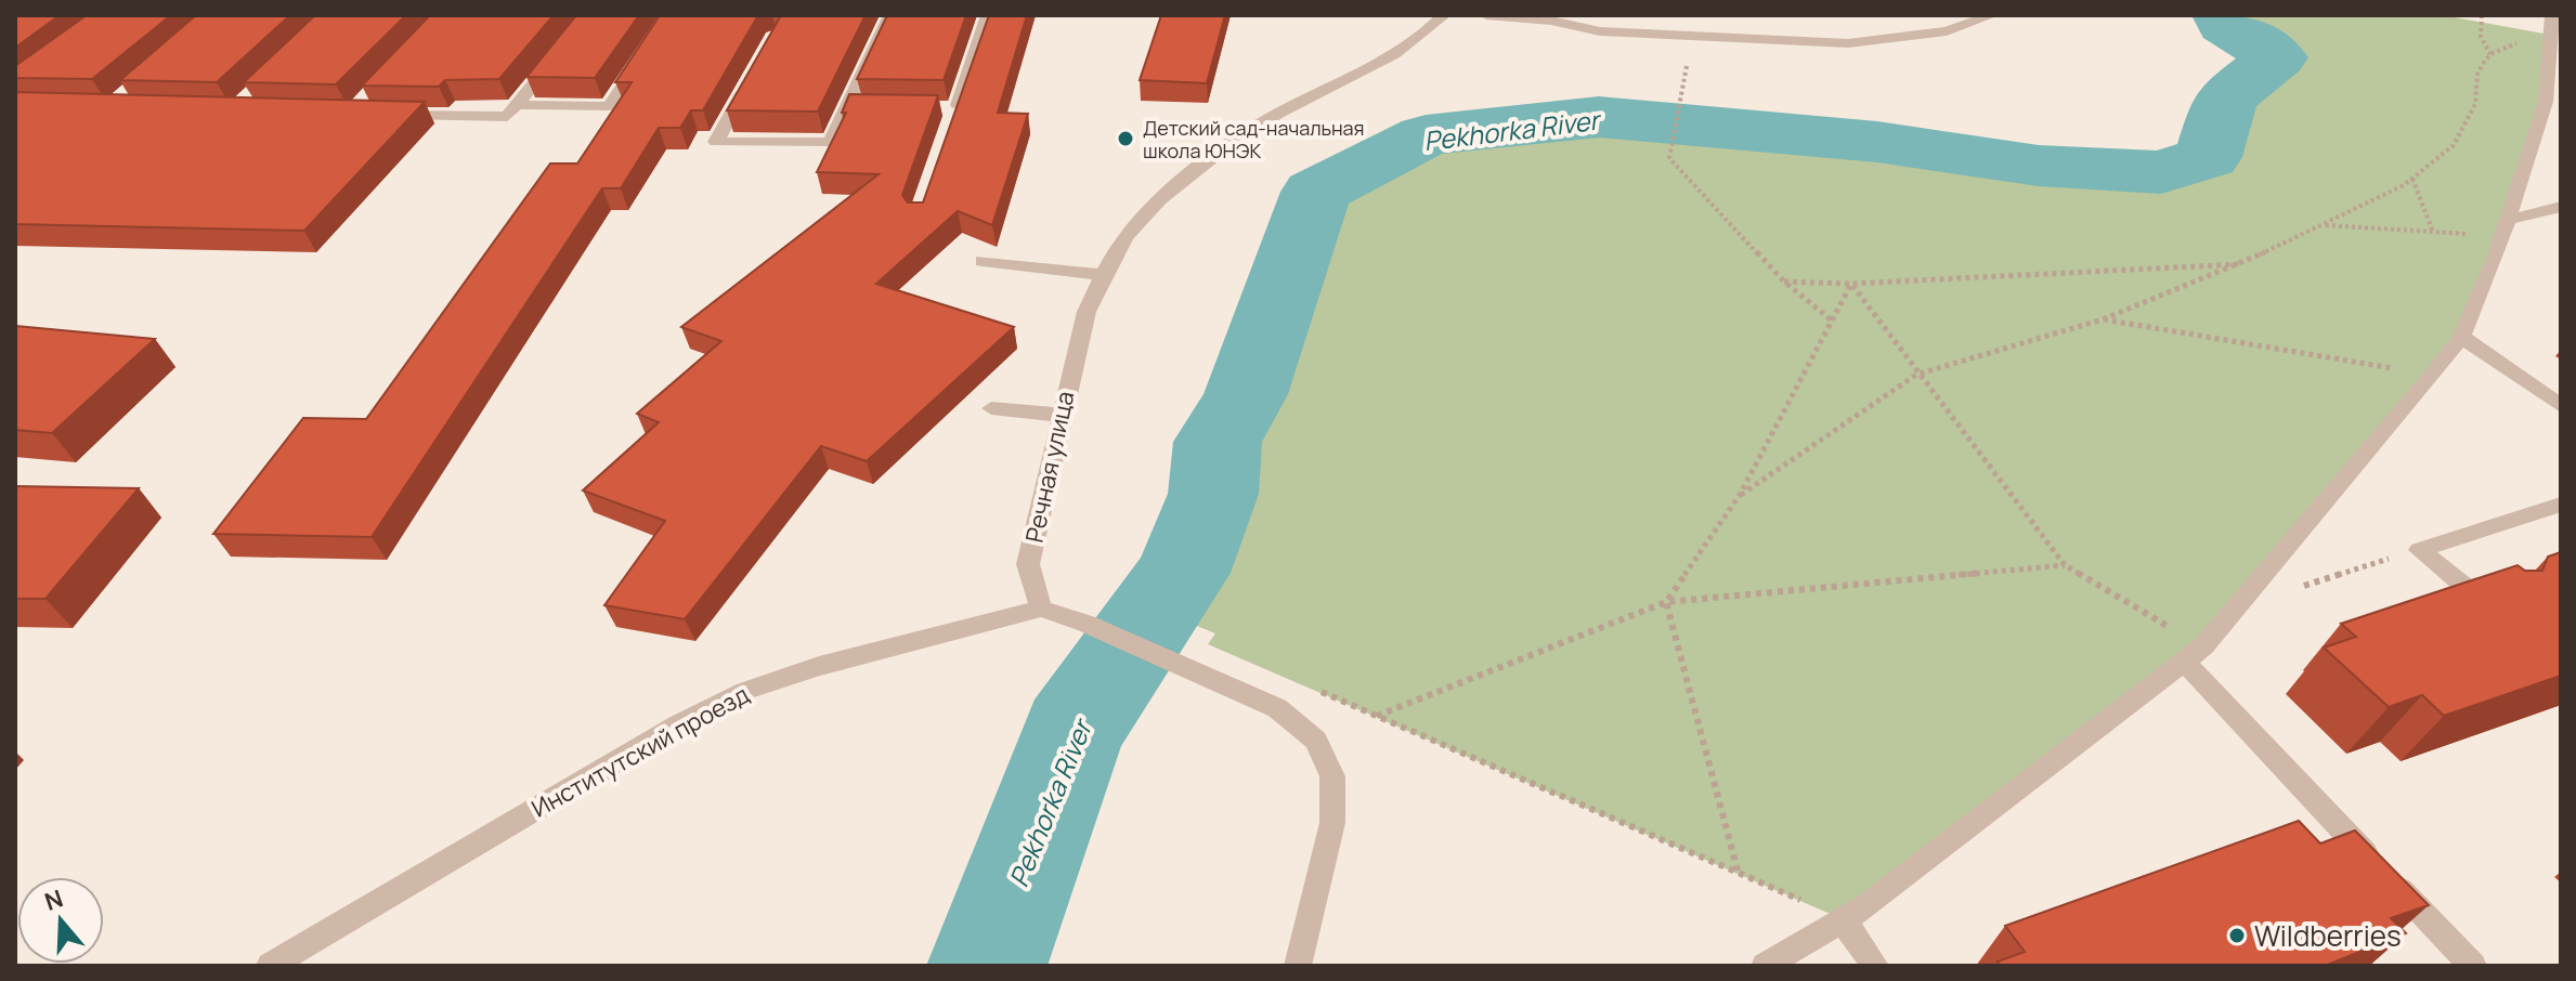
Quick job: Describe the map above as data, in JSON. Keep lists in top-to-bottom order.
{
  "streets": {
    "street": ["Речная улица", "Институтский проезд"]
  },
  "crossings": [
    ["Речная улица", "Институтский проезд"]
  ],
  "water": ["Pekhorka River"],
  "places": ["Детский сад-начальная школа ЮНЭК", "Wildberries"],
  "north": "top"
}
